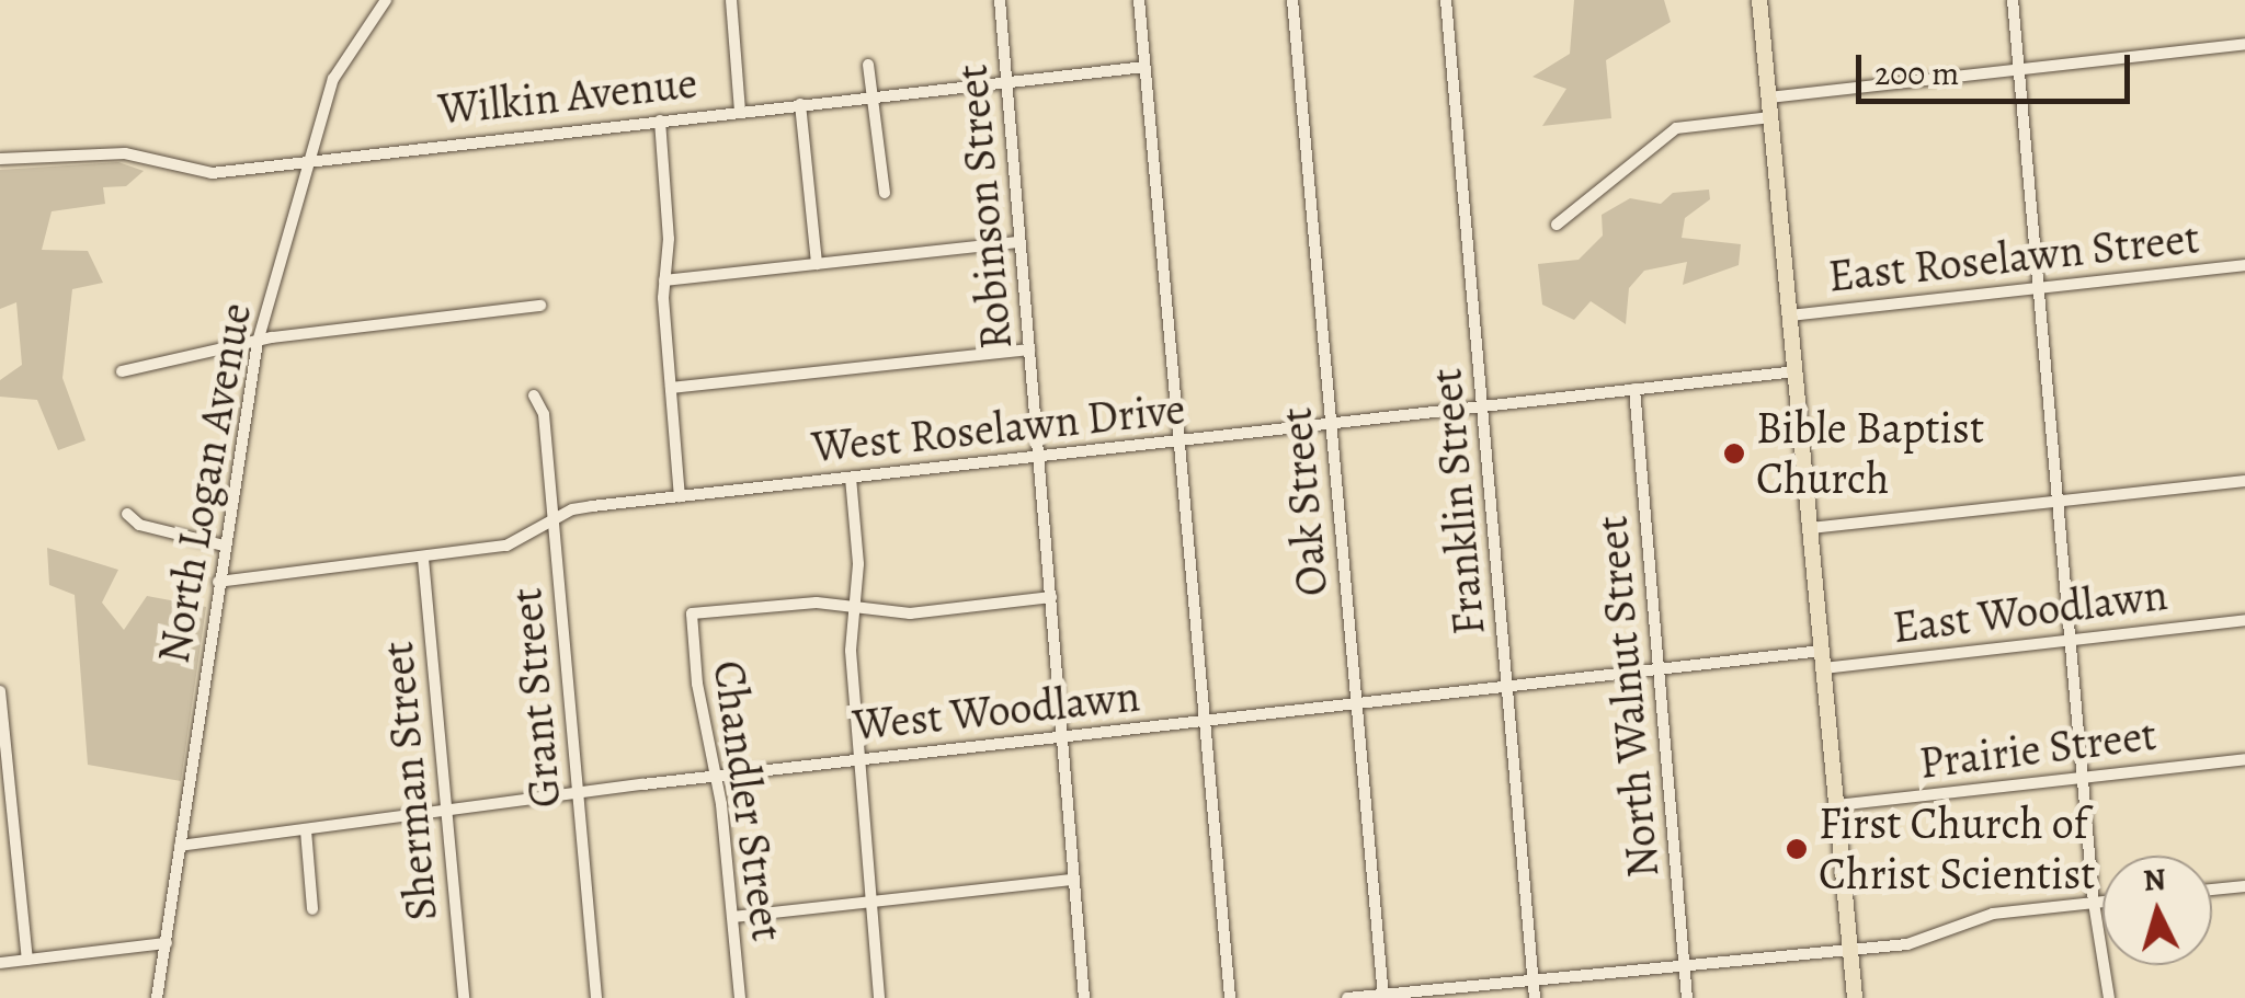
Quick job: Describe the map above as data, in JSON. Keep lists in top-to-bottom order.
{
  "streets": {
    "street": [
      "Wilkin Avenue",
      "Robinson Street",
      "East Roselawn Street",
      "West Roselawn Drive",
      "North Logan Avenue",
      "Oak Street",
      "Franklin Street",
      "East Woodlawn",
      "North Walnut Street",
      "Grant Street",
      "West Woodlawn",
      "Prairie Street",
      "Sherman Street",
      "Chandler Street"
    ]
  },
  "crossings": [
    ["Wilkin Avenue", "Robinson Street"],
    ["Wilkin Avenue", "North Logan Avenue"],
    ["Robinson Street", "West Roselawn Drive"],
    ["Robinson Street", "West Woodlawn"],
    ["West Roselawn Drive", "North Logan Avenue"],
    ["West Roselawn Drive", "Oak Street"],
    ["West Roselawn Drive", "Franklin Street"],
    ["West Roselawn Drive", "North Walnut Street"],
    ["West Roselawn Drive", "Grant Street"],
    ["West Roselawn Drive", "Sherman Street"],
    ["North Logan Avenue", "West Woodlawn"],
    ["Oak Street", "West Woodlawn"],
    ["Franklin Street", "West Woodlawn"],
    ["North Walnut Street", "West Woodlawn"],
    ["Grant Street", "West Woodlawn"],
    ["West Woodlawn", "Sherman Street"],
    ["West Woodlawn", "Chandler Street"]
  ],
  "places": ["Bible Baptist Church", "First Church of Christ Scientist"],
  "scale_bar": "200 m",
  "north": "top"
}
